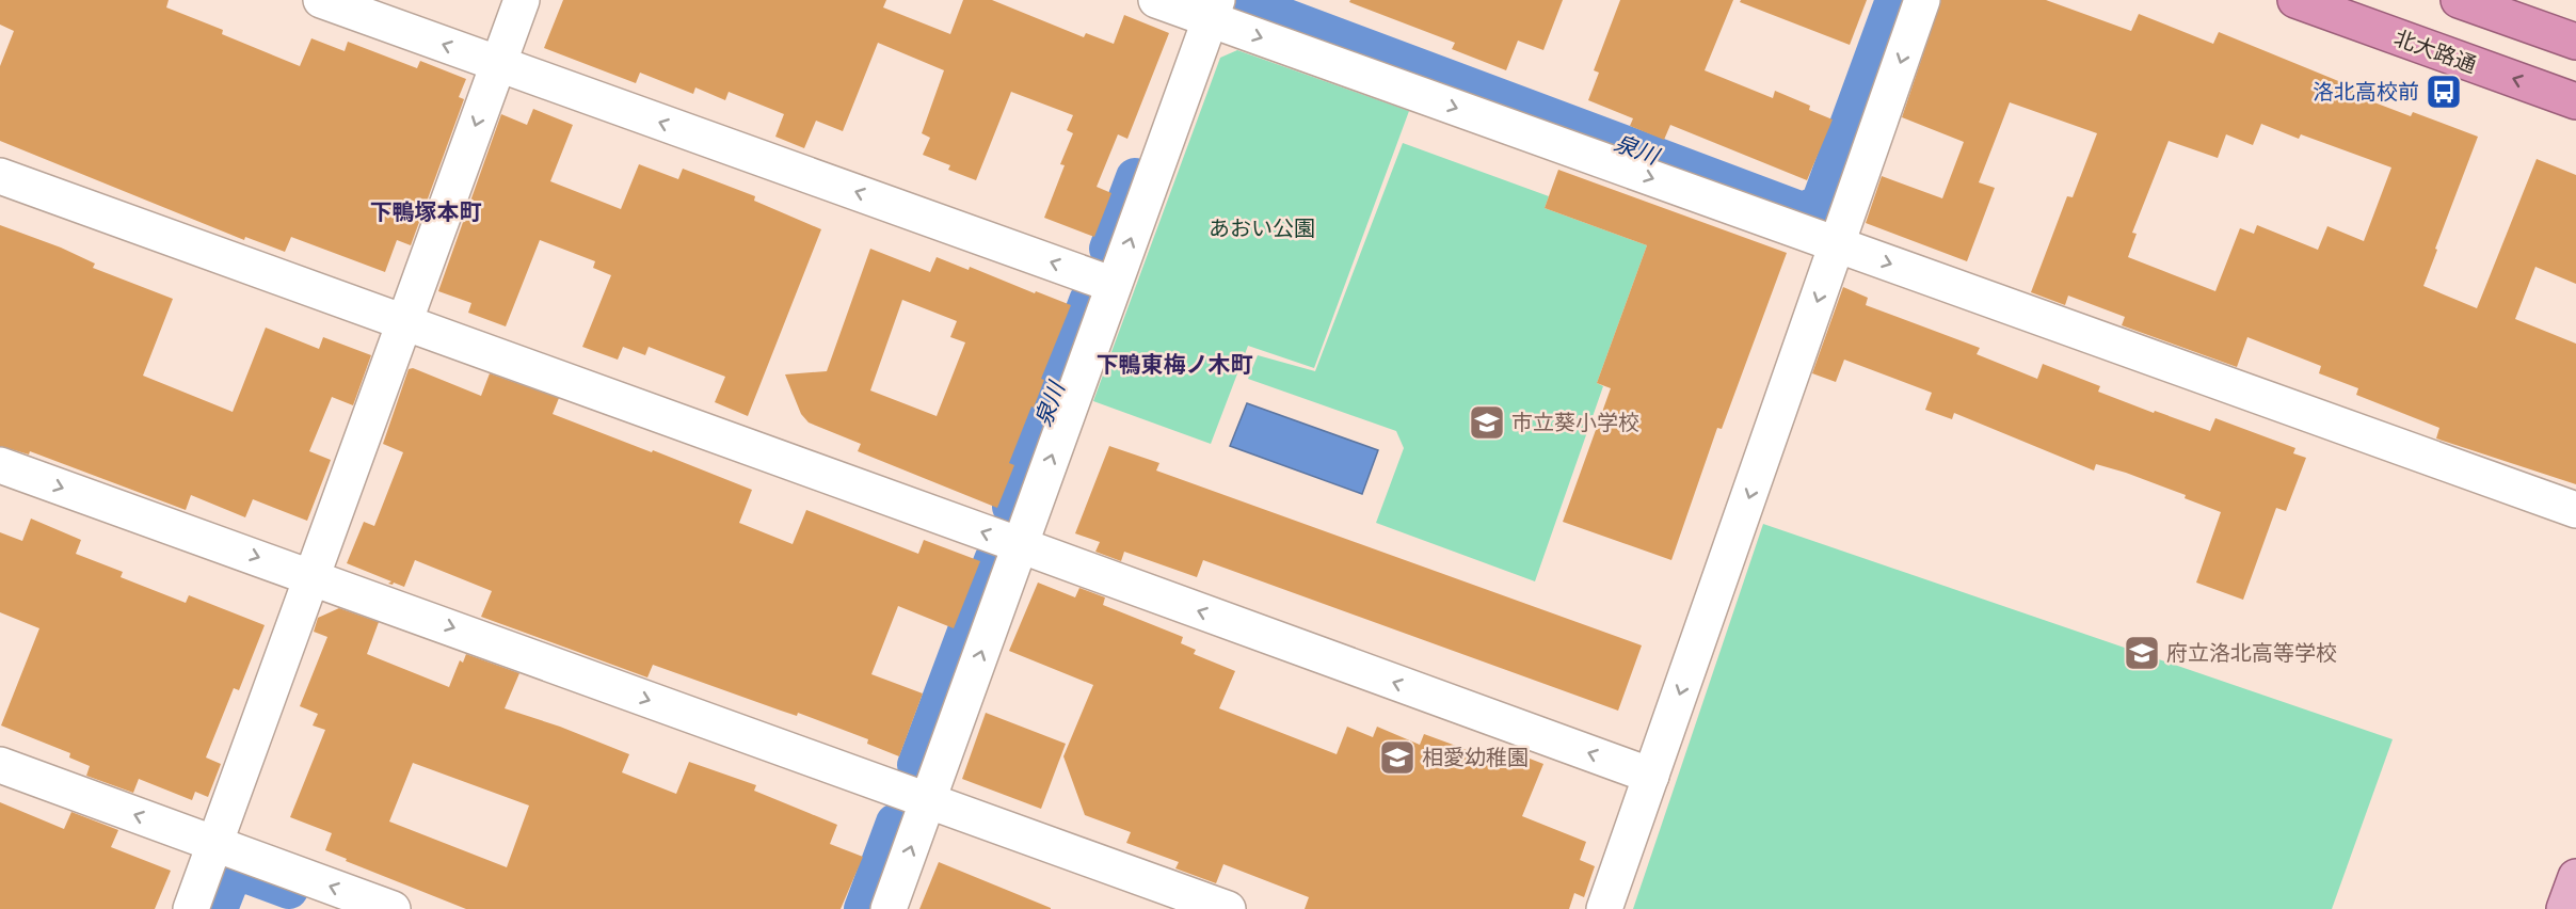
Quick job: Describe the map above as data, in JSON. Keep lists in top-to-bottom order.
{
  "streets": {
    "highway": ["北大路通"]
  },
  "districts": ["下鴨塚本町", "下鴨東梅ノ木町"],
  "water": ["泉川"],
  "parks": ["あおい公園"],
  "places": {
    "bus stop": ["洛北高校前"],
    "school or university": ["市立葵小学校", "府立洛北高等学校", "相愛幼稚園"]
  }
}
